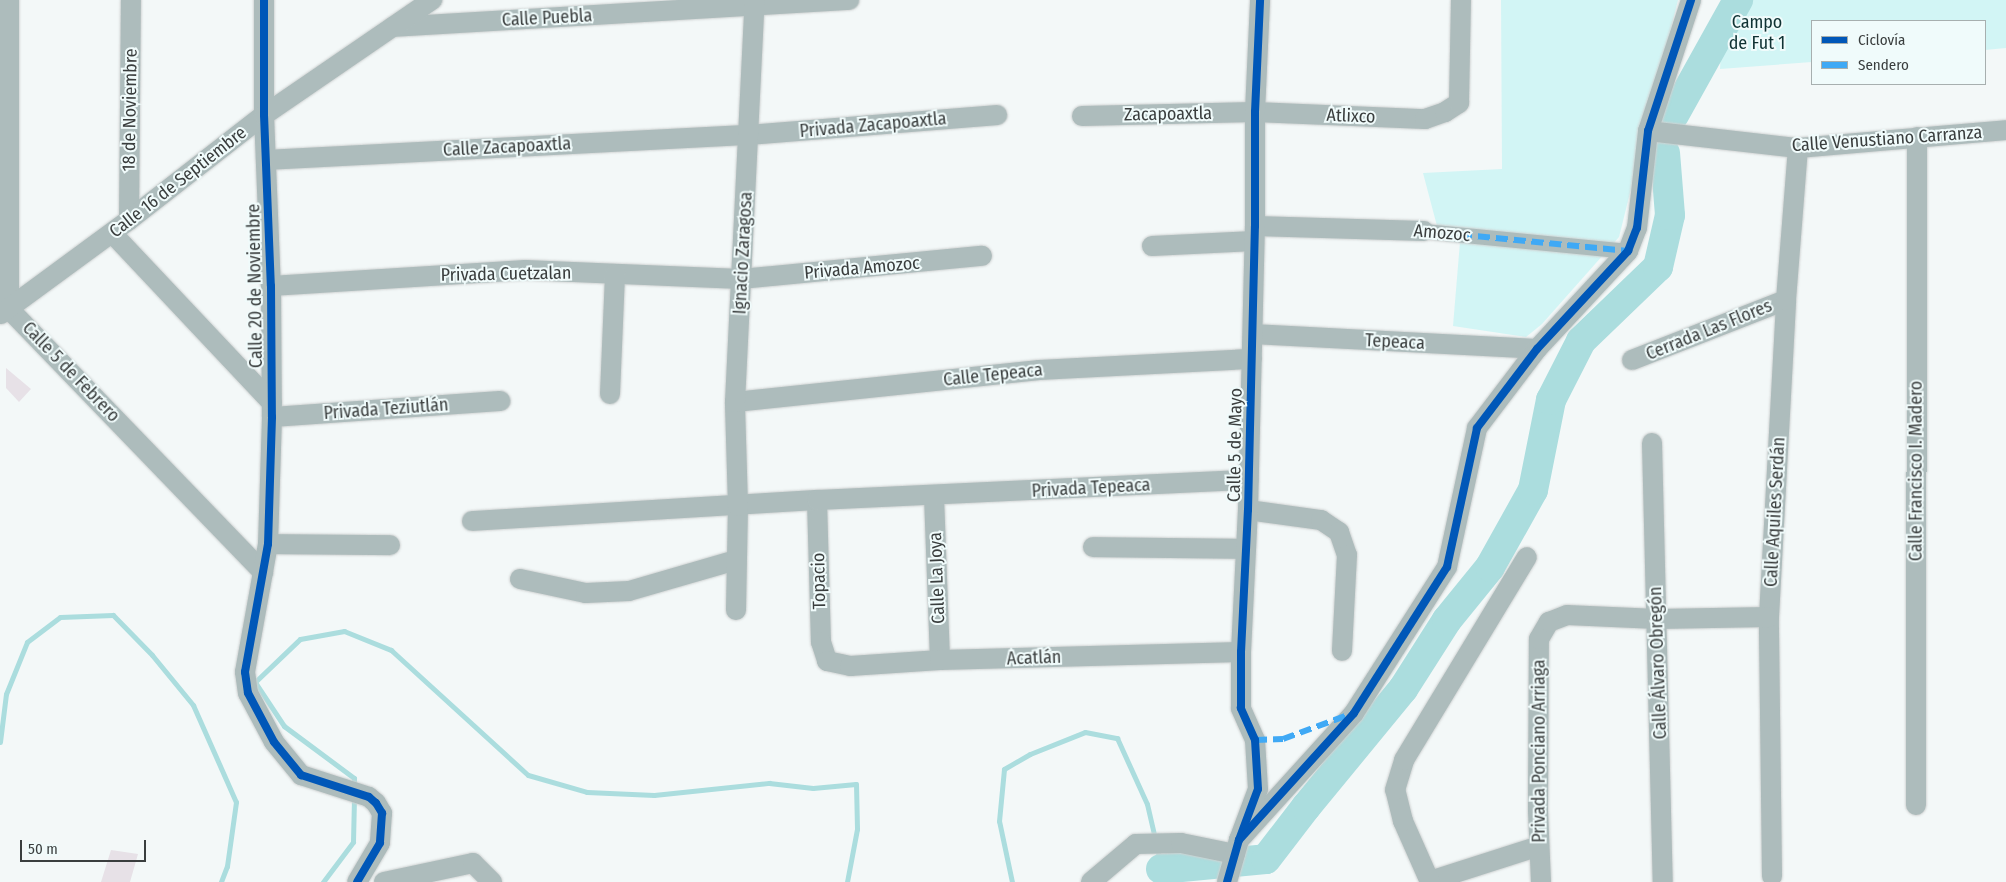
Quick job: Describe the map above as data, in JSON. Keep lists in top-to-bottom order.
{
  "streets": {
    "street": [
      "Calle Puebla",
      "18 de Noviembre",
      "Zacapoaxtla",
      "Atlixco",
      "Privada Zacapoaxtla",
      "Calle Venustiano Carranza",
      "Calle Zacapoaxtla",
      "Calle 16 de Septiembre",
      "Amozoc",
      "Ignacio Zaragosa",
      "Privada Amozoc",
      "Privada Cuetzalan",
      "Calle 20 de Noviembre",
      "Cerrada Las Flores",
      "Tepeaca",
      "Calle 5 de Febrero",
      "Calle Tepeaca",
      "Privada Teziutlán",
      "Calle 5 de Mayo",
      "Calle Francisco I. Madero",
      "Privada Tepeaca",
      "Calle Aquiles Serdán",
      "Calle La Joya",
      "Topacio",
      "Acatlán",
      "Calle Álvaro Obregón",
      "Privada Ponciano Arriaga"
    ]
  },
  "crossings": [
    ["Calle Puebla", "Calle 16 de Septiembre"],
    ["Calle Puebla", "Ignacio Zaragosa"],
    ["18 de Noviembre", "Calle 16 de Septiembre"],
    ["Zacapoaxtla", "Atlixco"],
    ["Zacapoaxtla", "Calle 5 de Mayo"],
    ["Atlixco", "Calle 5 de Mayo"],
    ["Privada Zacapoaxtla", "Calle Zacapoaxtla"],
    ["Privada Zacapoaxtla", "Ignacio Zaragosa"],
    ["Calle Venustiano Carranza", "Calle Francisco I. Madero"],
    ["Calle Venustiano Carranza", "Calle Aquiles Serdán"],
    ["Calle Zacapoaxtla", "Ignacio Zaragosa"],
    ["Calle Zacapoaxtla", "Calle 20 de Noviembre"],
    ["Calle 16 de Septiembre", "Calle 20 de Noviembre"],
    ["Calle 16 de Septiembre", "Calle 5 de Febrero"],
    ["Amozoc", "Calle 5 de Mayo"],
    ["Ignacio Zaragosa", "Privada Amozoc"],
    ["Ignacio Zaragosa", "Privada Cuetzalan"],
    ["Ignacio Zaragosa", "Calle Tepeaca"],
    ["Privada Amozoc", "Privada Cuetzalan"],
    ["Privada Cuetzalan", "Calle 20 de Noviembre"],
    ["Calle 20 de Noviembre", "Calle 5 de Febrero"],
    ["Calle 20 de Noviembre", "Privada Teziutlán"],
    ["Cerrada Las Flores", "Calle Aquiles Serdán"],
    ["Tepeaca", "Calle 5 de Mayo"],
    ["Calle Tepeaca", "Calle 5 de Mayo"],
    ["Calle 5 de Mayo", "Privada Tepeaca"],
    ["Calle 5 de Mayo", "Acatlán"],
    ["Privada Tepeaca", "Calle La Joya"],
    ["Calle La Joya", "Acatlán"],
    ["Topacio", "Acatlán"],
    ["Calle Álvaro Obregón", "Privada Ponciano Arriaga"]
  ],
  "parks": ["Campo de Fut 1"],
  "legend": ["Ciclovía", "Sendero"],
  "scale_bar": "50 m"
}
